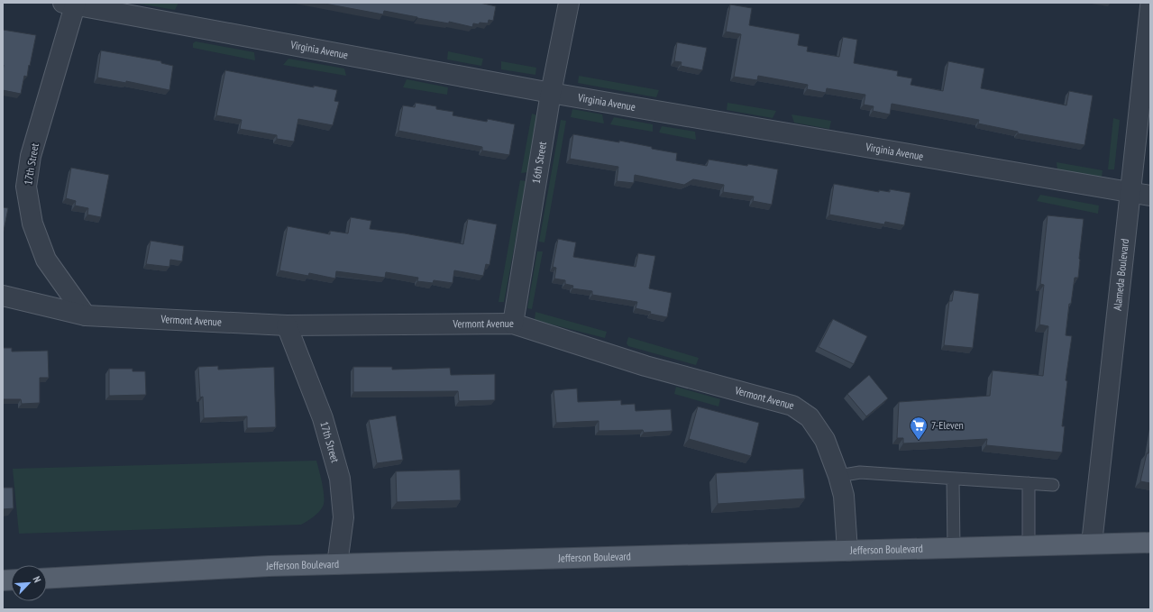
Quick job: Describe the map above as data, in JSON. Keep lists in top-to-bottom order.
{
  "streets": {
    "main road": ["Jefferson Boulevard"],
    "street": [
      "Virginia Avenue",
      "16th Street",
      "17th Street",
      "Alameda Boulevard",
      "Vermont Avenue"
    ]
  },
  "crossings": [
    ["Virginia Avenue", "16th Street"],
    ["Virginia Avenue", "17th Street"],
    ["Virginia Avenue", "Alameda Boulevard"],
    ["16th Street", "Vermont Avenue"],
    ["17th Street", "Vermont Avenue"],
    ["17th Street", "Jefferson Boulevard"],
    ["Alameda Boulevard", "Jefferson Boulevard"],
    ["Vermont Avenue", "Jefferson Boulevard"]
  ],
  "places": {
    "supermarket": ["7-Eleven"]
  },
  "north": "top right"
}
